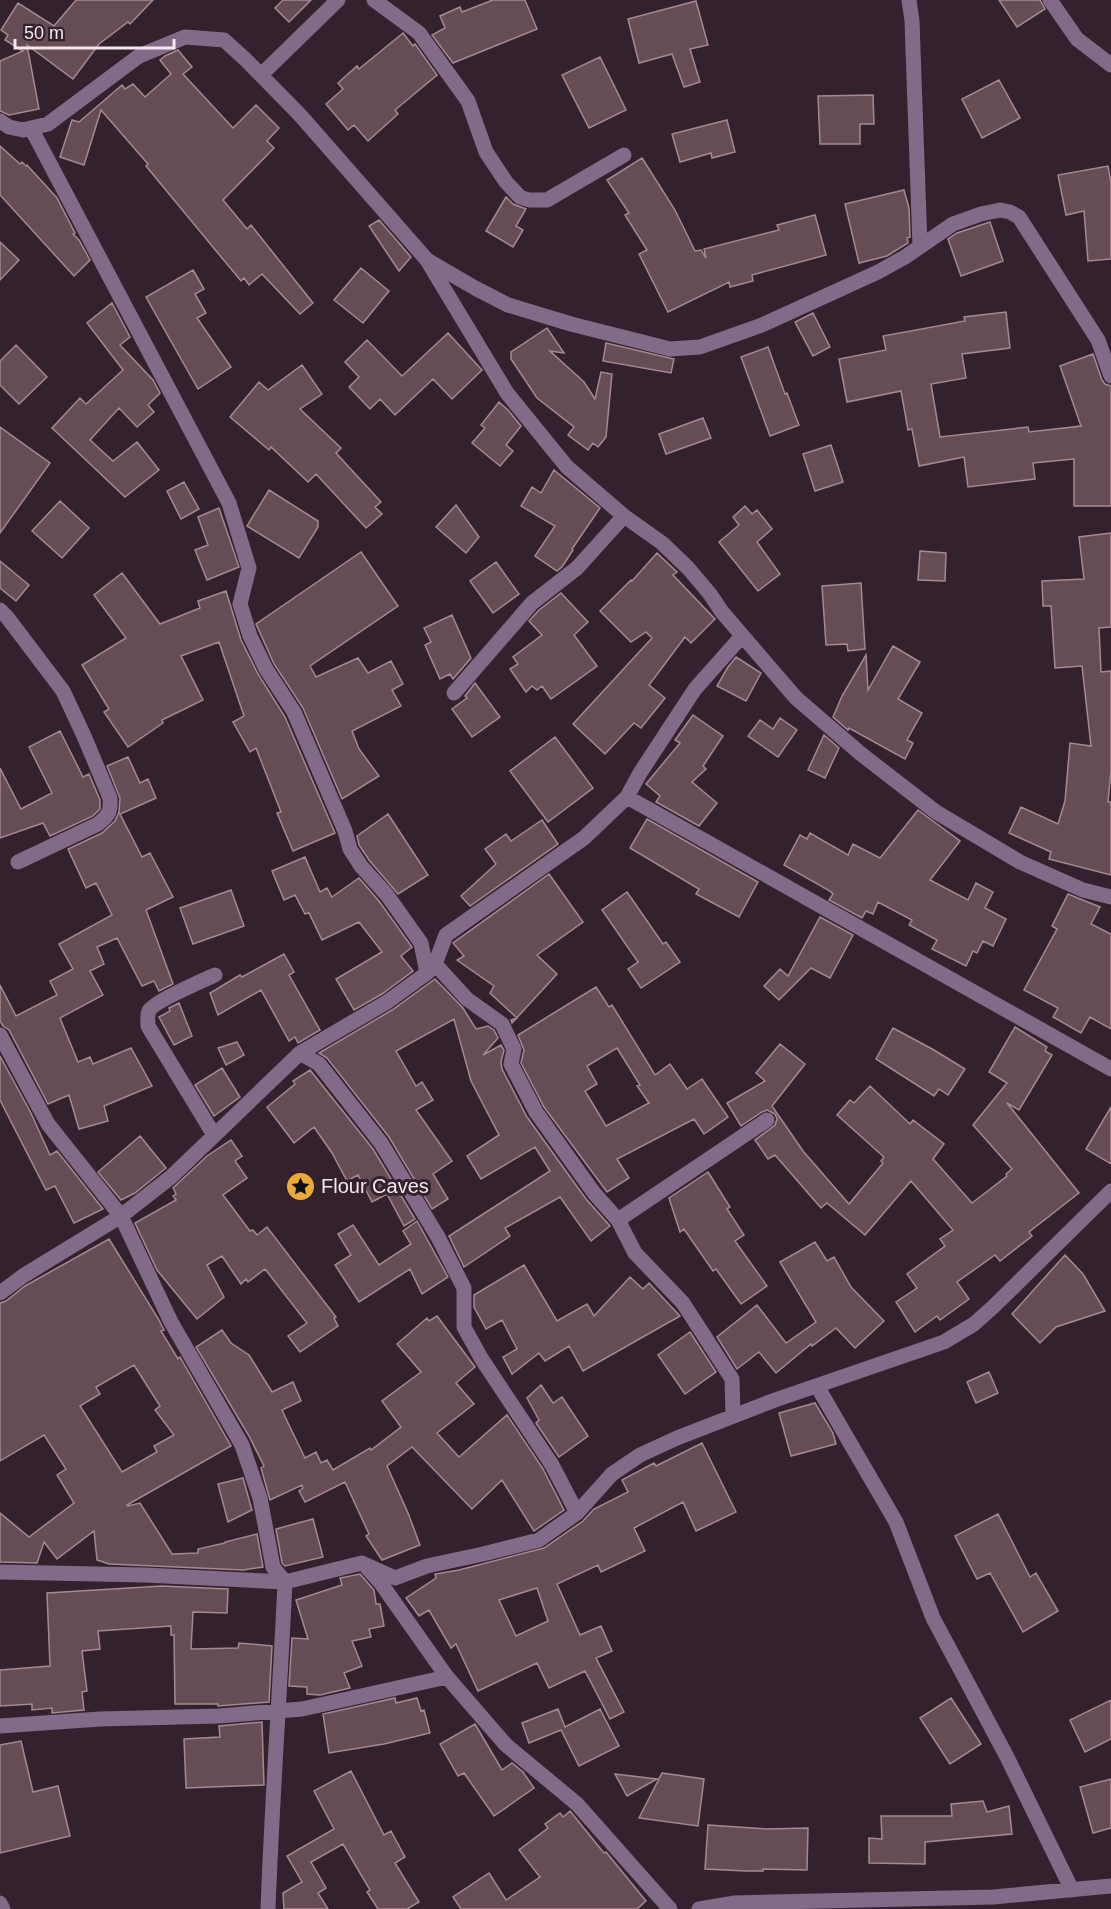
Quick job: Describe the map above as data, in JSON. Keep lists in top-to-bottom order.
{
  "places": {
    "place": ["Flour Caves"]
  },
  "scale_bar": "50 m"
}
